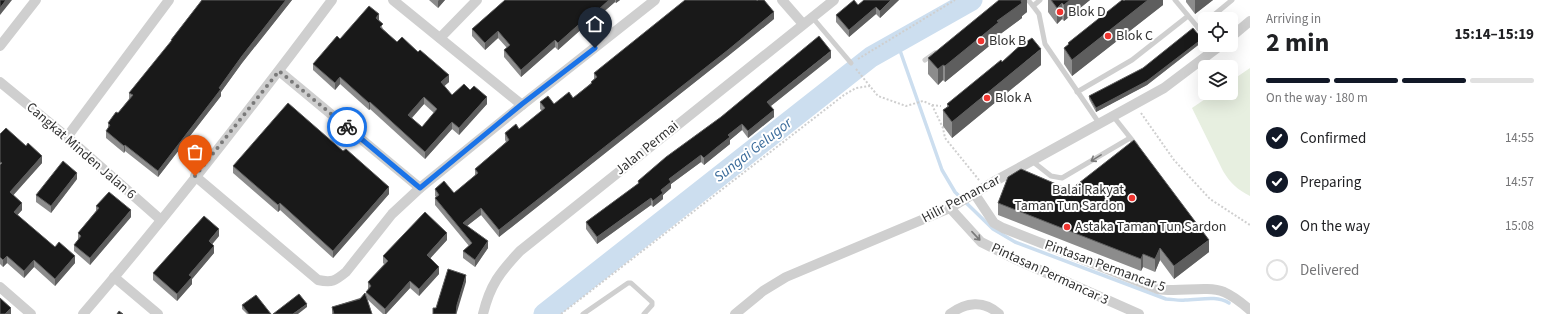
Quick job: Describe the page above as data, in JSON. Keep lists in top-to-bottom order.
{
  "streets": {
    "street": [
      "Jalan Permai",
      "Cangkat Minden Jalan 6",
      "Hilir Pemancar",
      "Pintasan Permancar 5",
      "Pintasan Permancar 3"
    ]
  },
  "crossings": [
    ["Hilir Pemancar", "Pintasan Permancar 5"],
    ["Hilir Pemancar", "Pintasan Permancar 3"]
  ],
  "one_way": ["Pintasan Permancar 3"],
  "water": ["Sungai Gelugor"],
  "places": [
    "Blok D",
    "Blok C",
    "Blok B",
    "Blok A",
    "Balai Rakyat Taman Tun Sardon",
    "Astaka Taman Tun Sardon"
  ],
  "page": {
    "heading": ["2 min", "Arriving in", "15:14–15:19"],
    "bar": "On the way · 180 m",
    "list": [
      ["Confirmed", "14:55"],
      ["Preparing", "14:57"],
      ["On the way", "15:08"],
      "Delivered"
    ]
  }
}
